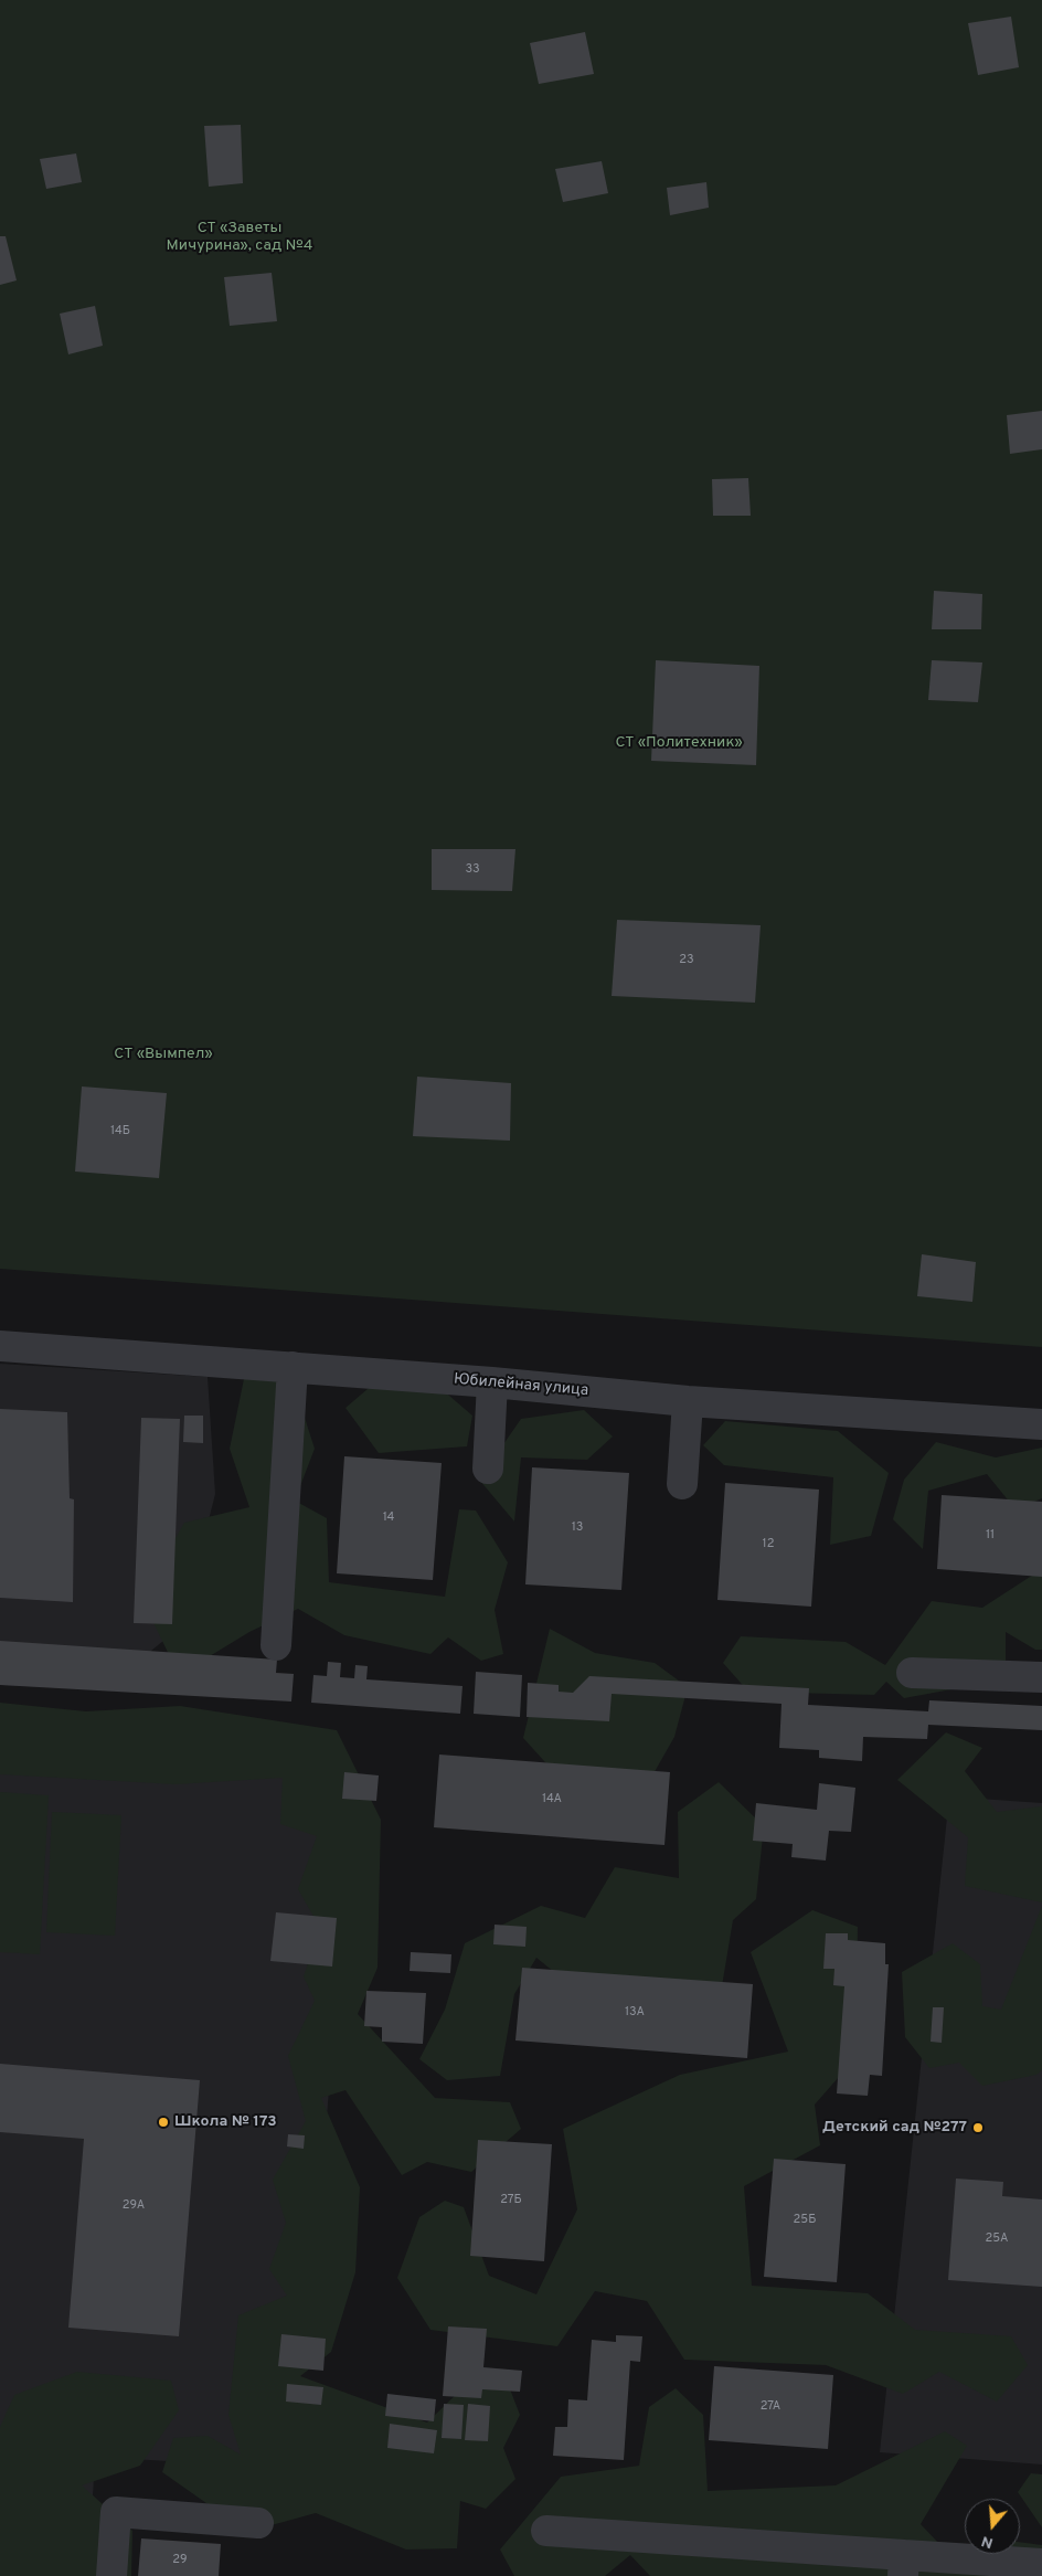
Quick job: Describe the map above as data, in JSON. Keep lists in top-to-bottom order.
{
  "streets": {
    "street": ["Юбилейная улица"]
  },
  "parks": ["СТ «Заветы Мичурина», сад №4", "СТ «Политехник»", "СТ «Вымпел»"],
  "places": ["Школа № 173", "Детский сад №277"],
  "house_numbers": [
    "33",
    "23",
    "14Б",
    "14",
    "13",
    "11",
    "12",
    "14А",
    "13А",
    "27Б",
    "29А",
    "25Б",
    "25А",
    "27А",
    "29"
  ],
  "north": "bottom"
}
